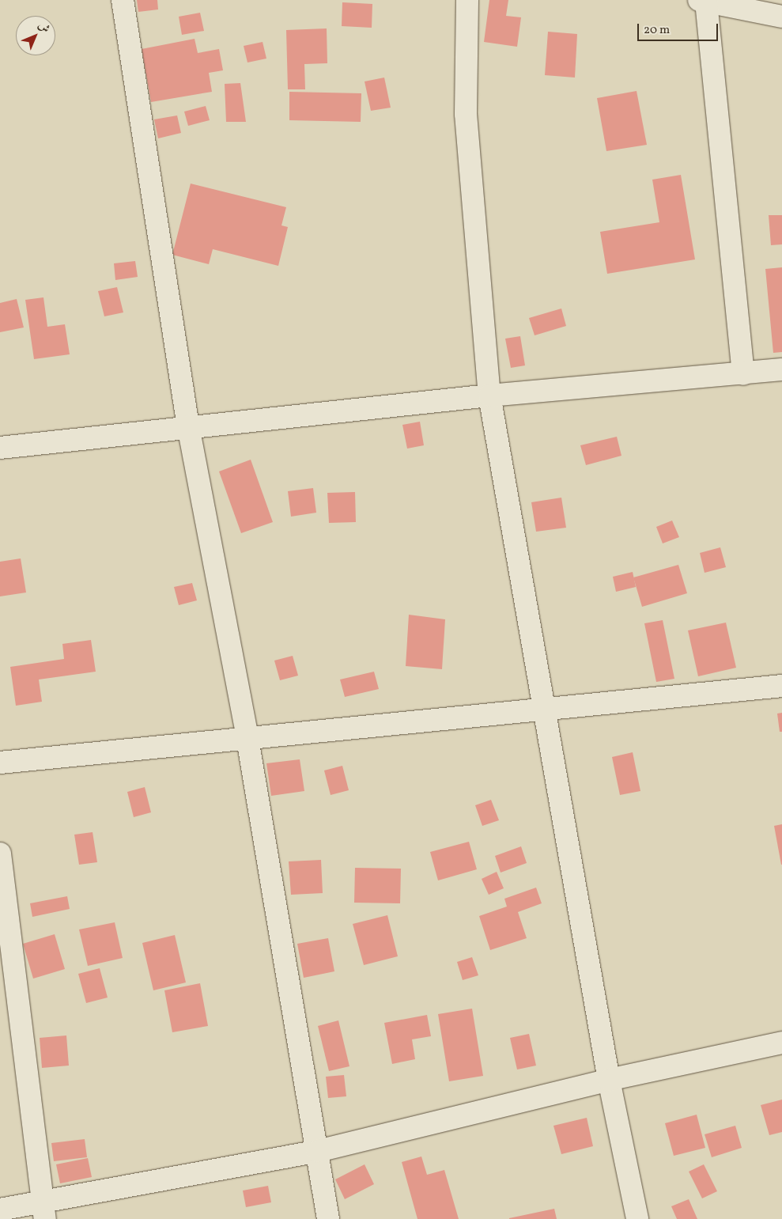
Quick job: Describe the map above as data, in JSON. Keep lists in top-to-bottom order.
{
  "scale_bar": "20 m",
  "north": "top right"
}
